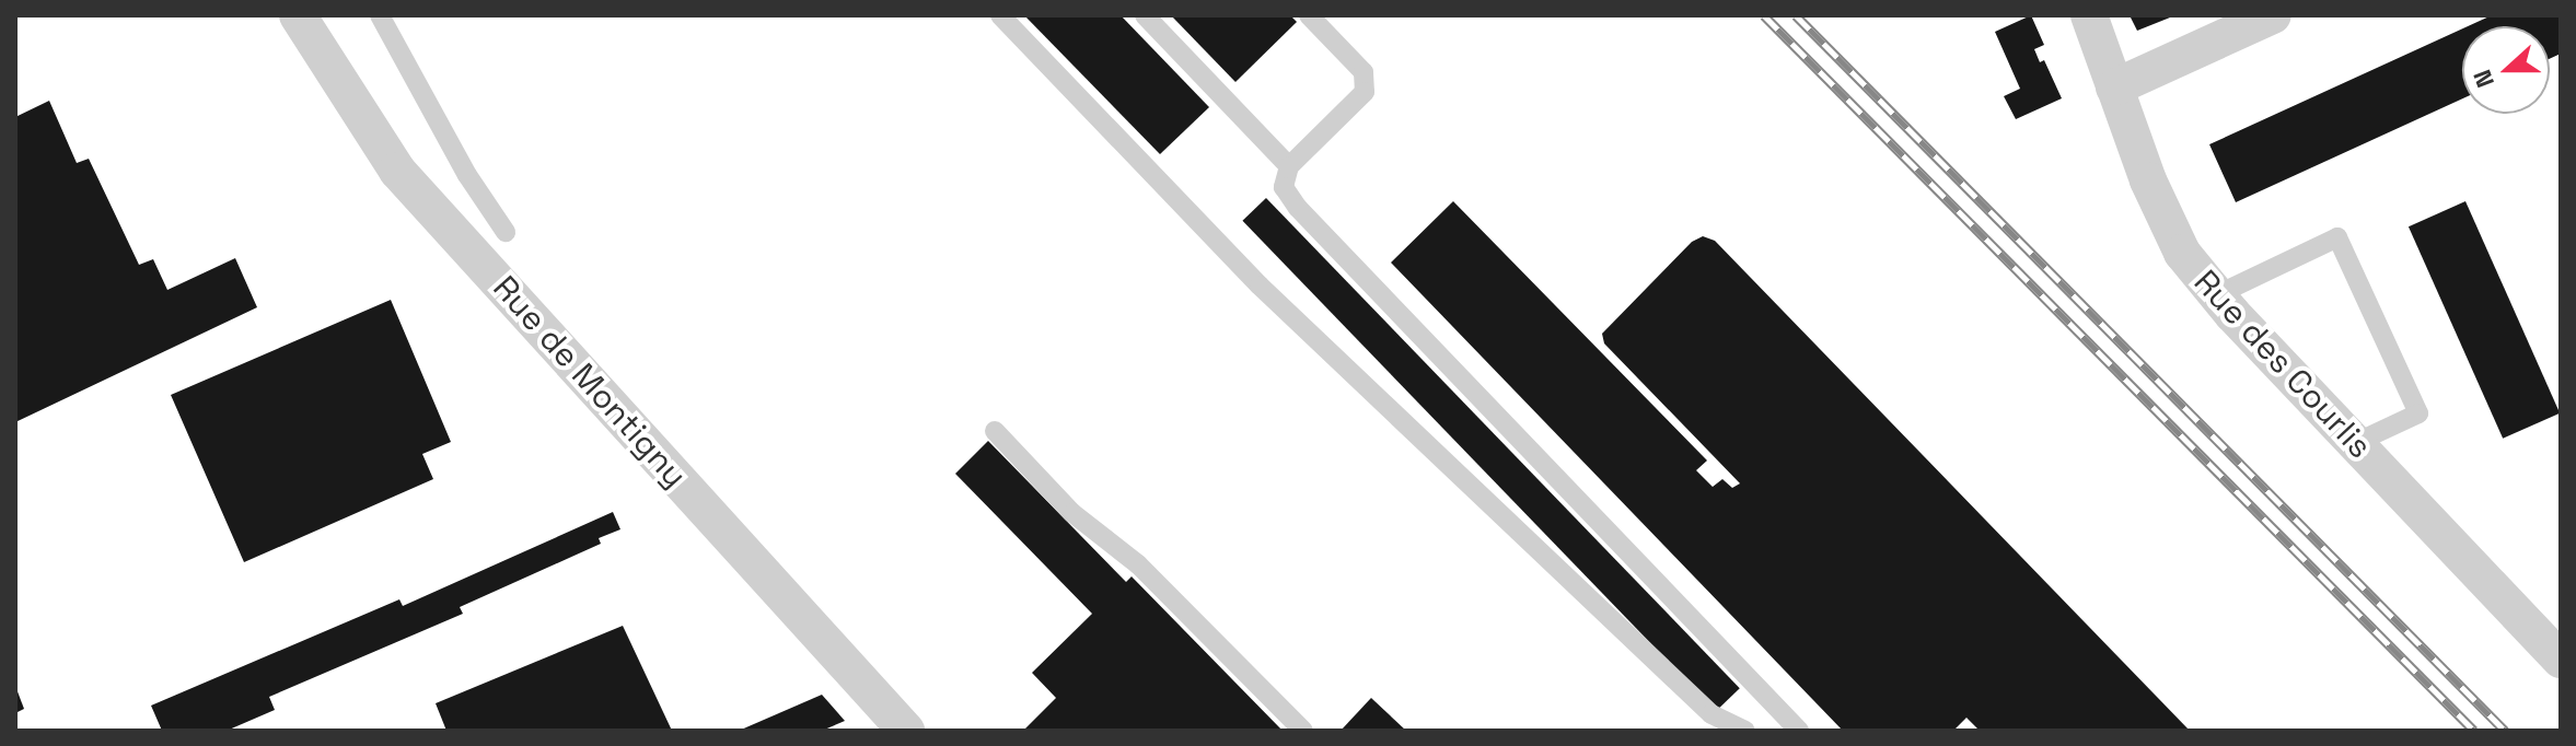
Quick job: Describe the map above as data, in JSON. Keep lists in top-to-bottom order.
{
  "streets": {
    "street": ["Rue des Courlis", "Rue de Montigny"]
  },
  "north": "left"
}
